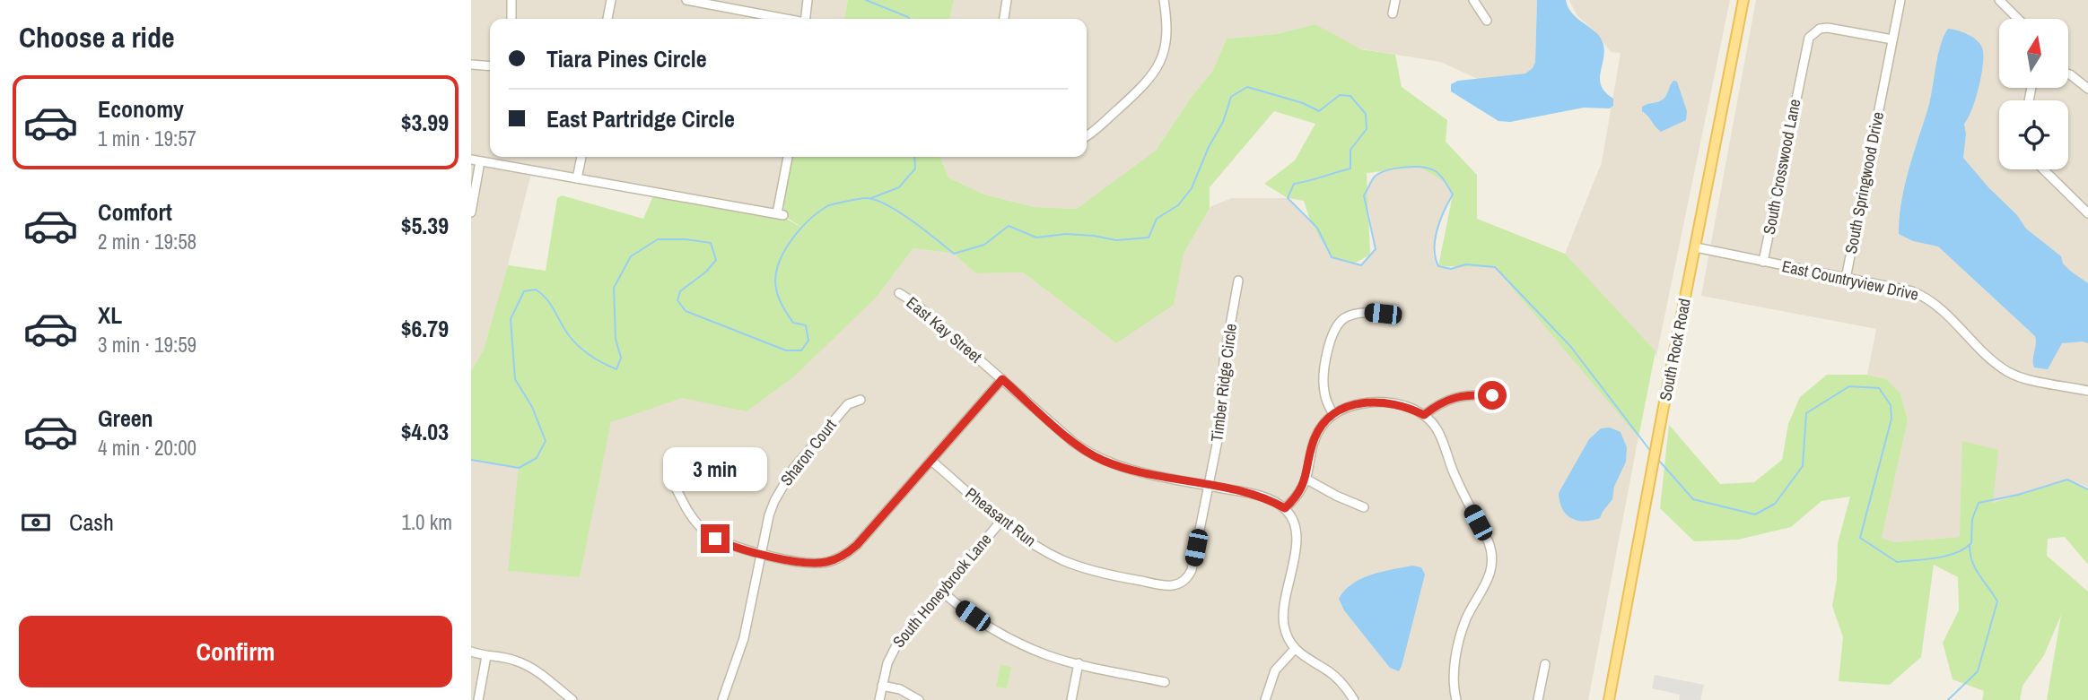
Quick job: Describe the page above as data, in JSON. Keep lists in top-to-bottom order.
{
  "streets": {
    "main road": ["South Rock Road"],
    "street": [
      "South Crosswood Lane",
      "South Springwood Drive",
      "East Countryview Drive",
      "East Kay Street",
      "Timber Ridge Circle",
      "Sharon Court",
      "Pheasant Run",
      "South Honeybrook Lane"
    ]
  },
  "crossings": [
    ["South Crosswood Lane", "South Springwood Drive"],
    ["South Crosswood Lane", "East Countryview Drive"],
    ["South Springwood Drive", "East Countryview Drive"],
    ["East Countryview Drive", "South Rock Road"],
    ["East Kay Street", "Timber Ridge Circle"],
    ["Timber Ridge Circle", "Pheasant Run"],
    ["Pheasant Run", "South Honeybrook Lane"]
  ],
  "north": "top",
  "page": {
    "heading": "Choose a ride",
    "banner": ["Tiara Pines Circle", "East Partridge Circle"],
    "list": [
      {
        "name": "Economy",
        "note": "1 min · 19:57",
        "value": "$3.99"
      },
      {
        "name": "Comfort",
        "note": "2 min · 19:58",
        "value": "$5.39"
      },
      {
        "name": "XL",
        "note": "3 min · 19:59",
        "value": "$6.79"
      },
      {
        "name": "Green",
        "note": "4 min · 20:00",
        "value": "$4.03"
      }
    ],
    "bubble": "3 min",
    "pay": ["Cash", "1.0 km"],
    "buttons": "Confirm"
  }
}
